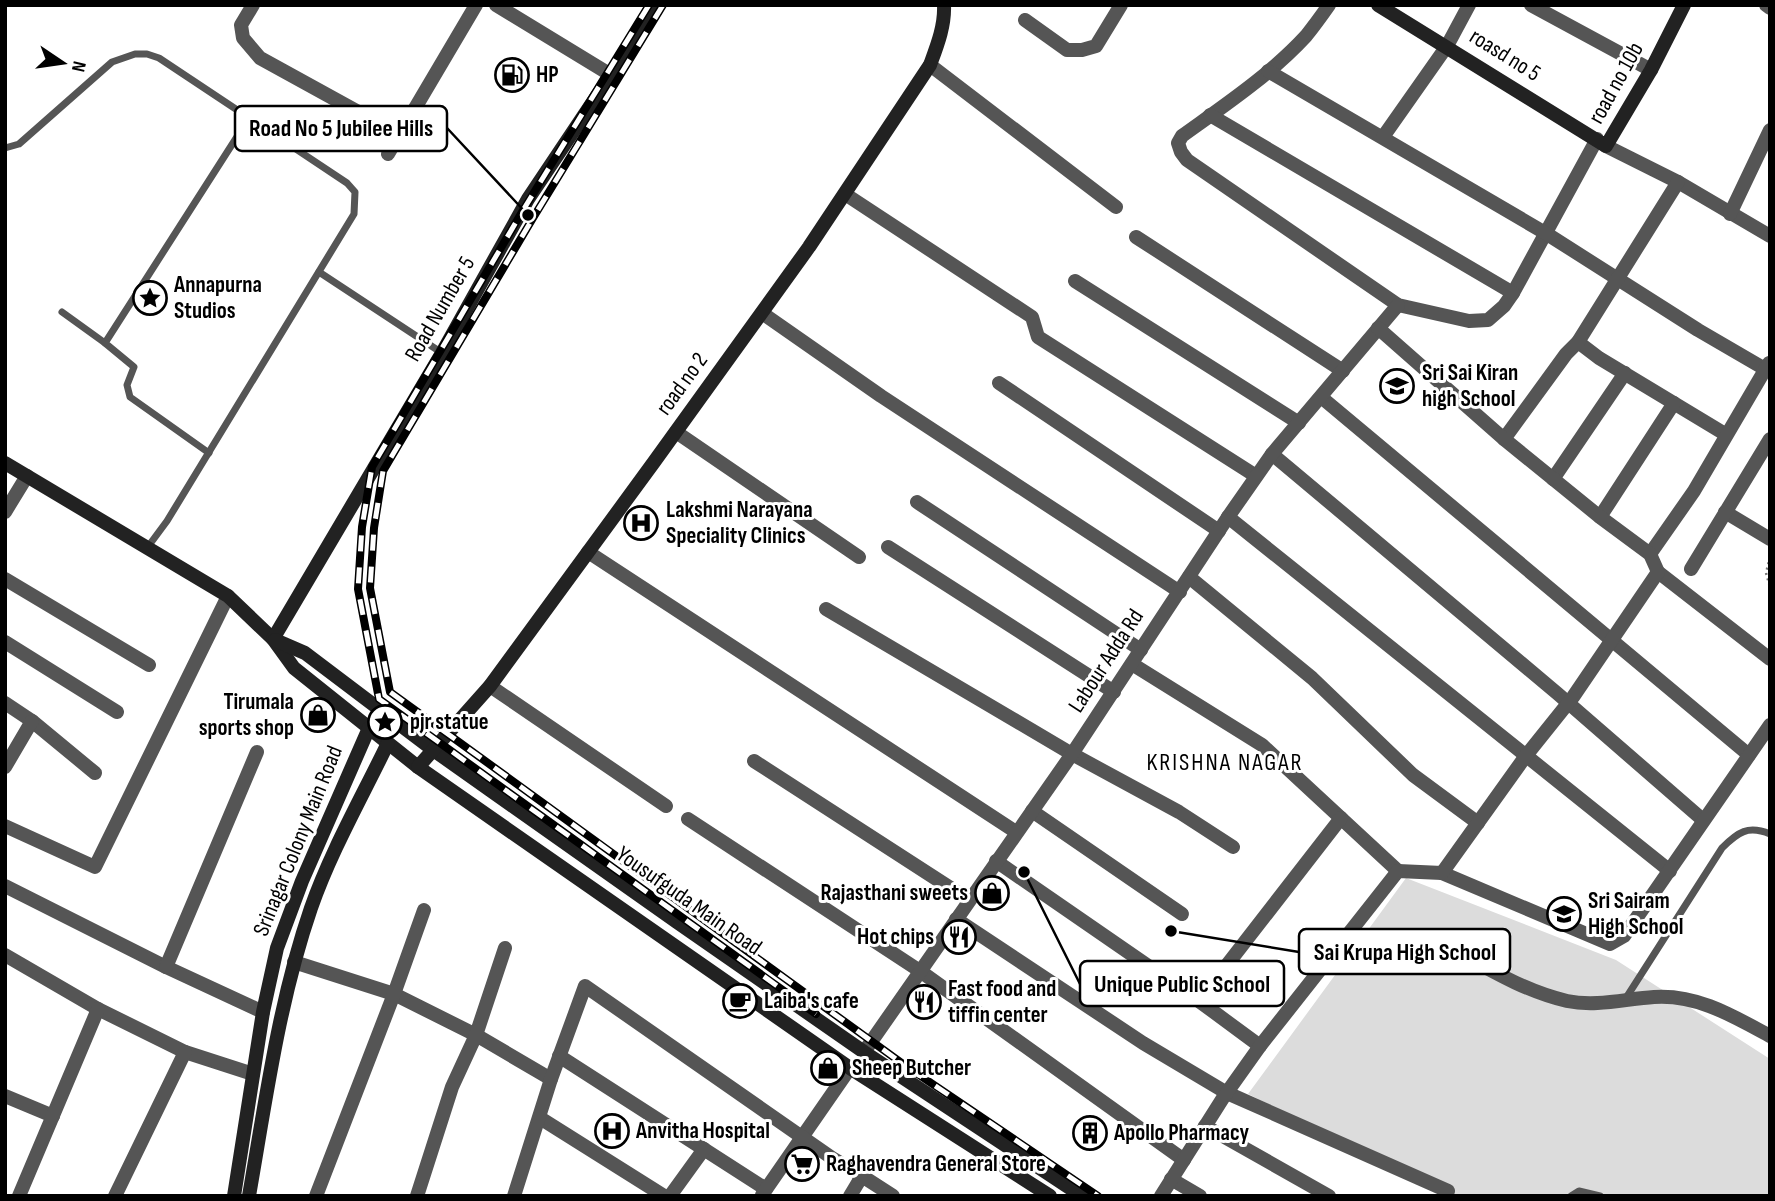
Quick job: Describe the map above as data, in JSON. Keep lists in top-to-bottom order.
{
  "streets": {
    "main road": [
      "roasd no 5",
      "road no 10b",
      "Road Number 5",
      "road no 2",
      "Srinagar Colony Main Road",
      "Yousufguda Main Road"
    ],
    "street": ["Labour Adda Rd"]
  },
  "crossings": [
    ["roasd no 5", "road no 10b"],
    ["Road Number 5", "Yousufguda Main Road"],
    ["road no 2", "Yousufguda Main Road"],
    ["Labour Adda Rd", "Yousufguda Main Road"],
    ["Srinagar Colony Main Road", "Yousufguda Main Road"]
  ],
  "districts": ["KRISHNA NAGAR"],
  "places": {
    "fuel station": ["HP"],
    "other": ["Road No 5 Jubilee Hills", "Unique Public School", "Sai Krupa High School"],
    "place": ["Annapurna Studios", "pjr statue"],
    "school or university": ["Sri Sai Kiran high School", "Sri Sairam High School"],
    "hospital": ["Lakshmi Narayana Speciality Clinics", "Anvitha Hospital"],
    "shop": ["Tirumala sports shop", "Rajasthani sweets", "Sheep Butcher"],
    "restaurant": ["Hot chips", "Fast food and tiffin center"],
    "cafe": ["Laiba's cafe"],
    "building": ["Apollo Pharmacy"],
    "supermarket": ["Raghavendra General Store"]
  },
  "north": "right"
}
